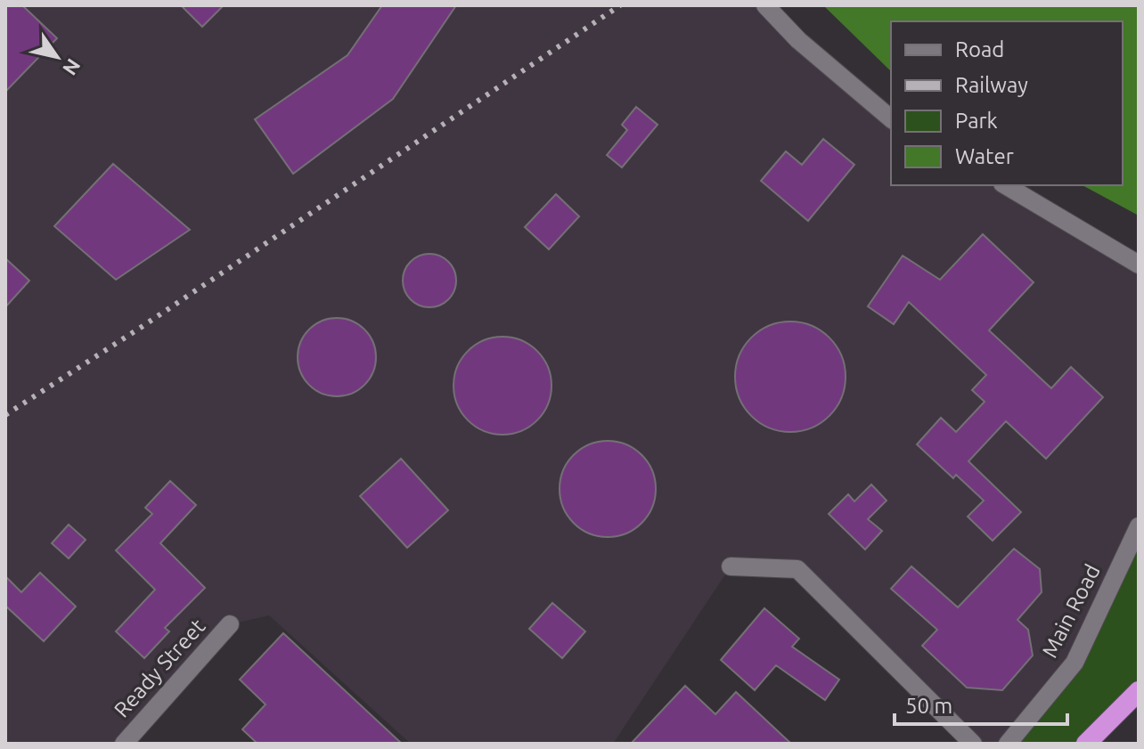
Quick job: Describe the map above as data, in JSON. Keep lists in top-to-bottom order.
{
  "streets": {
    "street": ["Main Road", "Ready Street"]
  },
  "legend": [
    "Road",
    "Railway",
    "Park",
    "Water"
  ],
  "scale_bar": "50 m",
  "north": "bottom right"
}
